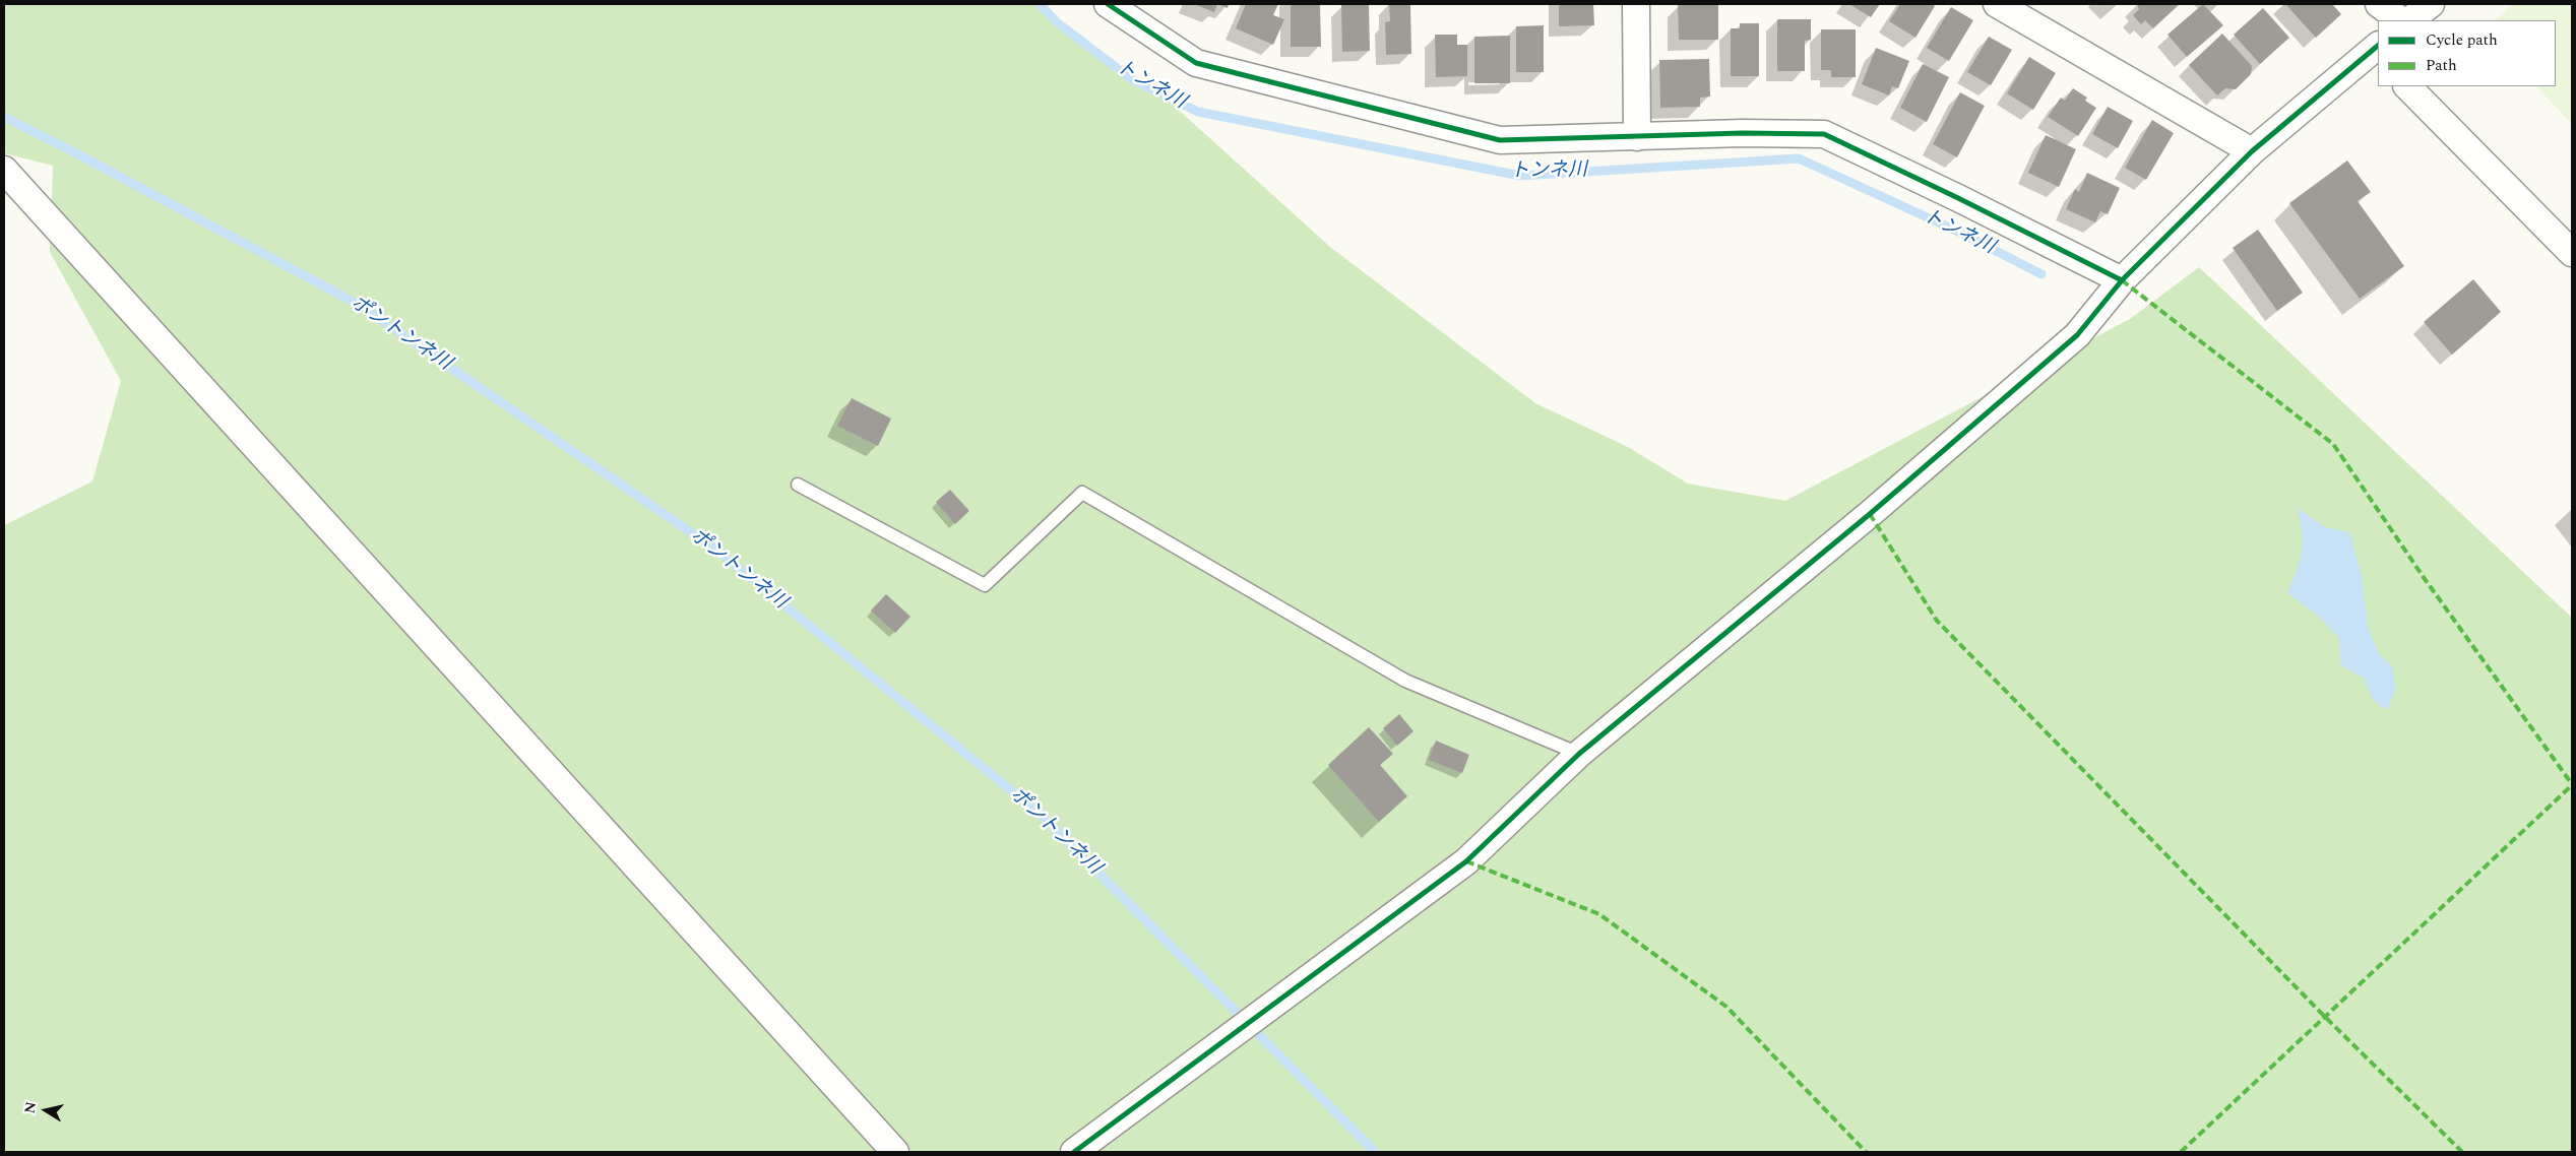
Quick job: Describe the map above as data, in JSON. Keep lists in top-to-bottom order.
{
  "water": ["トンネ川", "ポントンネ川"],
  "legend": ["Cycle path", "Path"],
  "north": "left"
}
